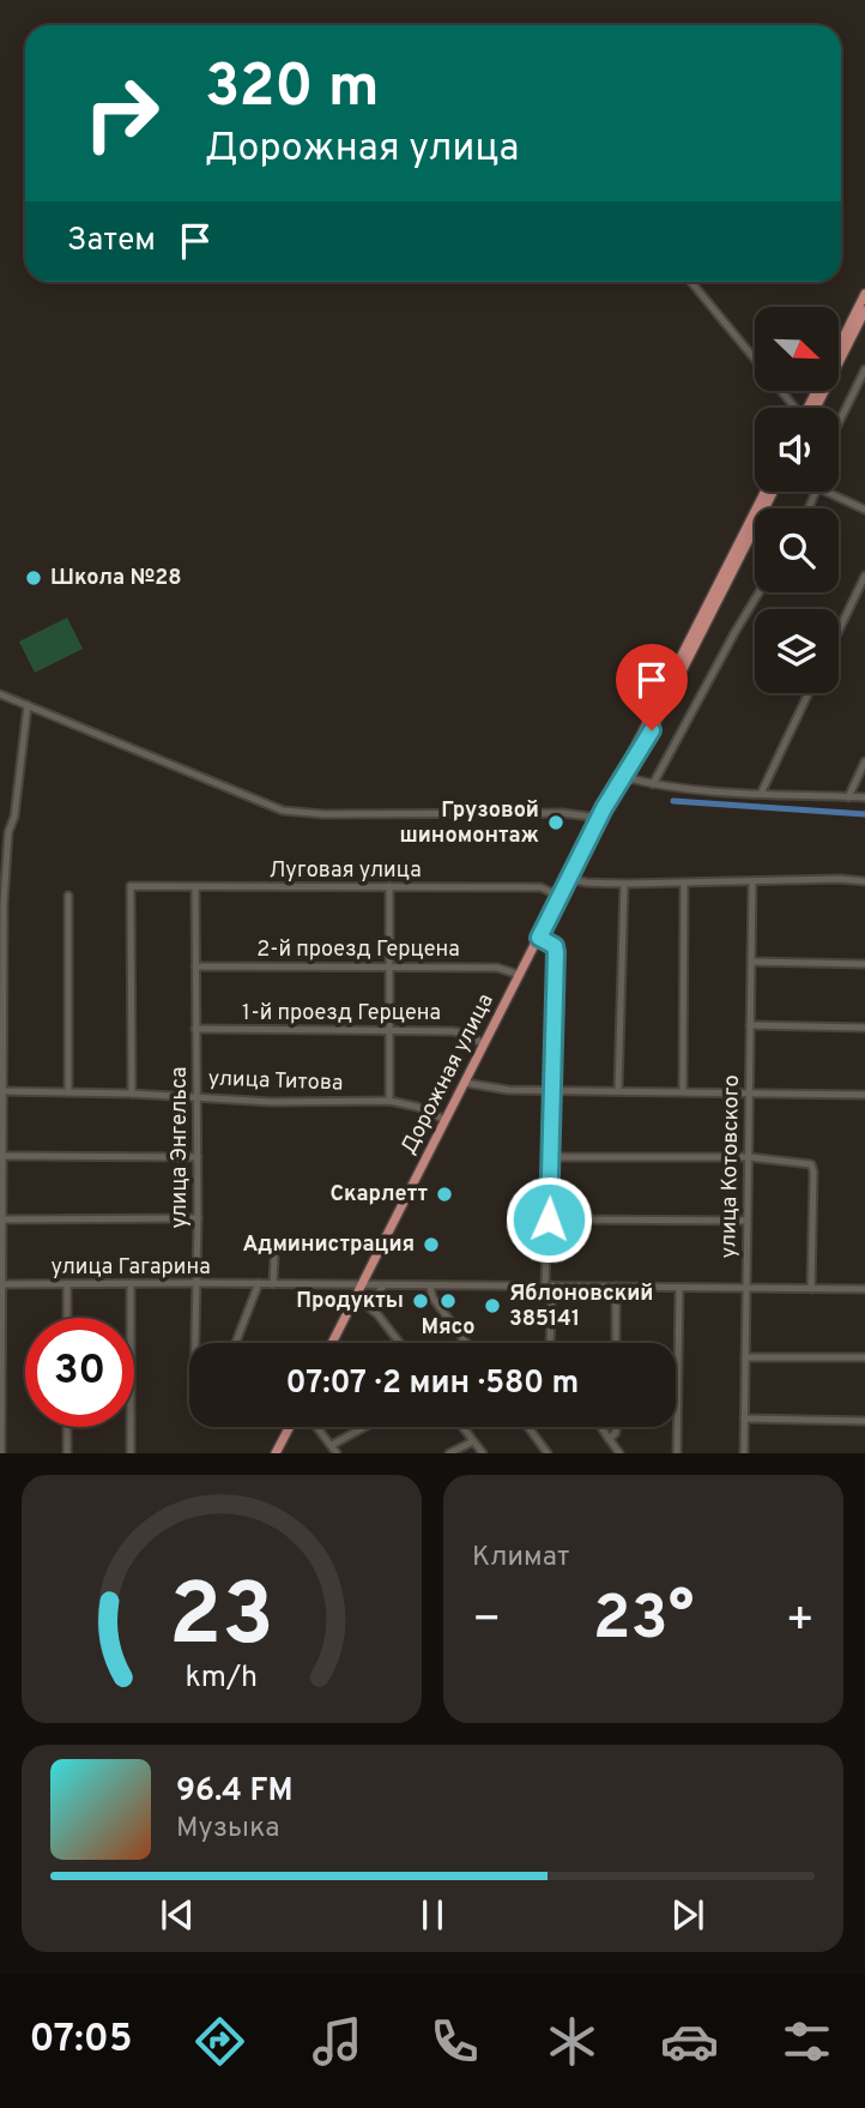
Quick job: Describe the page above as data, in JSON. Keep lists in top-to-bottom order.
{
  "streets": {
    "main road": ["Дорожная улица"],
    "street": [
      "Луговая улица",
      "2-й проезд Герцена",
      "1-й проезд Герцена",
      "улица Титова",
      "улица Энгельса",
      "улица Котовского",
      "улица Гагарина"
    ]
  },
  "crossings": [
    ["Луговая улица", "Дорожная улица"],
    ["Луговая улица", "улица Титова"],
    ["Луговая улица", "улица Энгельса"],
    ["2-й проезд Герцена", "Дорожная улица"],
    ["2-й проезд Герцена", "улица Энгельса"],
    ["1-й проезд Герцена", "Дорожная улица"],
    ["1-й проезд Герцена", "улица Энгельса"],
    ["Дорожная улица", "улица Титова"],
    ["Дорожная улица", "улица Гагарина"],
    ["улица Титова", "улица Энгельса"],
    ["улица Энгельса", "улица Гагарина"],
    ["улица Котовского", "улица Гагарина"]
  ],
  "places": [
    "Школа №28",
    "Грузовой шиномонтаж",
    "Скарлетт",
    "Администрация",
    "Продукты",
    "Мясо",
    "Яблоновский 385141"
  ],
  "north": "bottom right",
  "page": {
    "turn": ["320 m", "Дорожная улица"],
    "then": "Затем",
    "limit": "30",
    "trip": "07:07 · 2 мин · 580 m",
    "tile": "Климат",
    "heat": ["−", "23°", "+"],
    "song": ["96.4 FM", "Музыка"],
    "tabs": "07:05",
    "gauge": ["23", "km/h"]
  }
}
